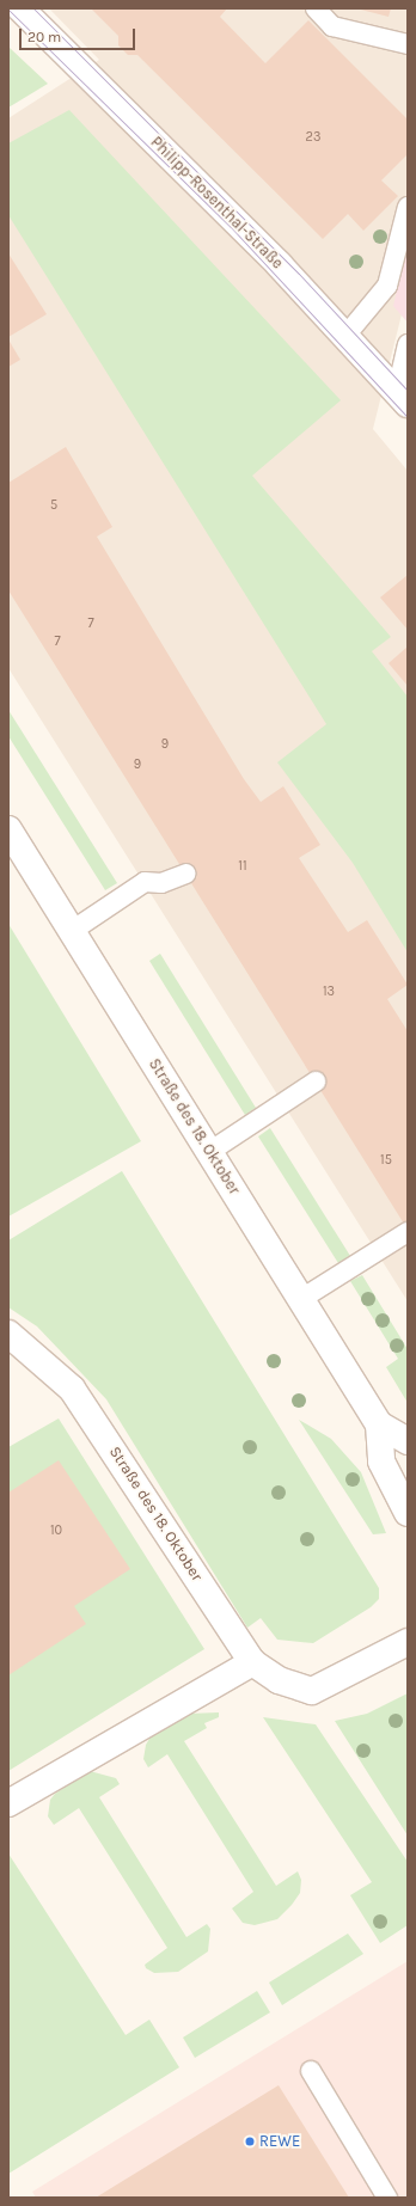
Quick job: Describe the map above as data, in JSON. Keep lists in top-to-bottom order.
{
  "streets": {
    "street": ["Philipp-Rosenthal-Straße", "Straße des 18. Oktober"]
  },
  "places": ["REWE"],
  "house_numbers": [
    "23",
    "5",
    "7",
    "7",
    "9",
    "9",
    "11",
    "13",
    "15",
    "10"
  ],
  "scale_bar": "20 m"
}
